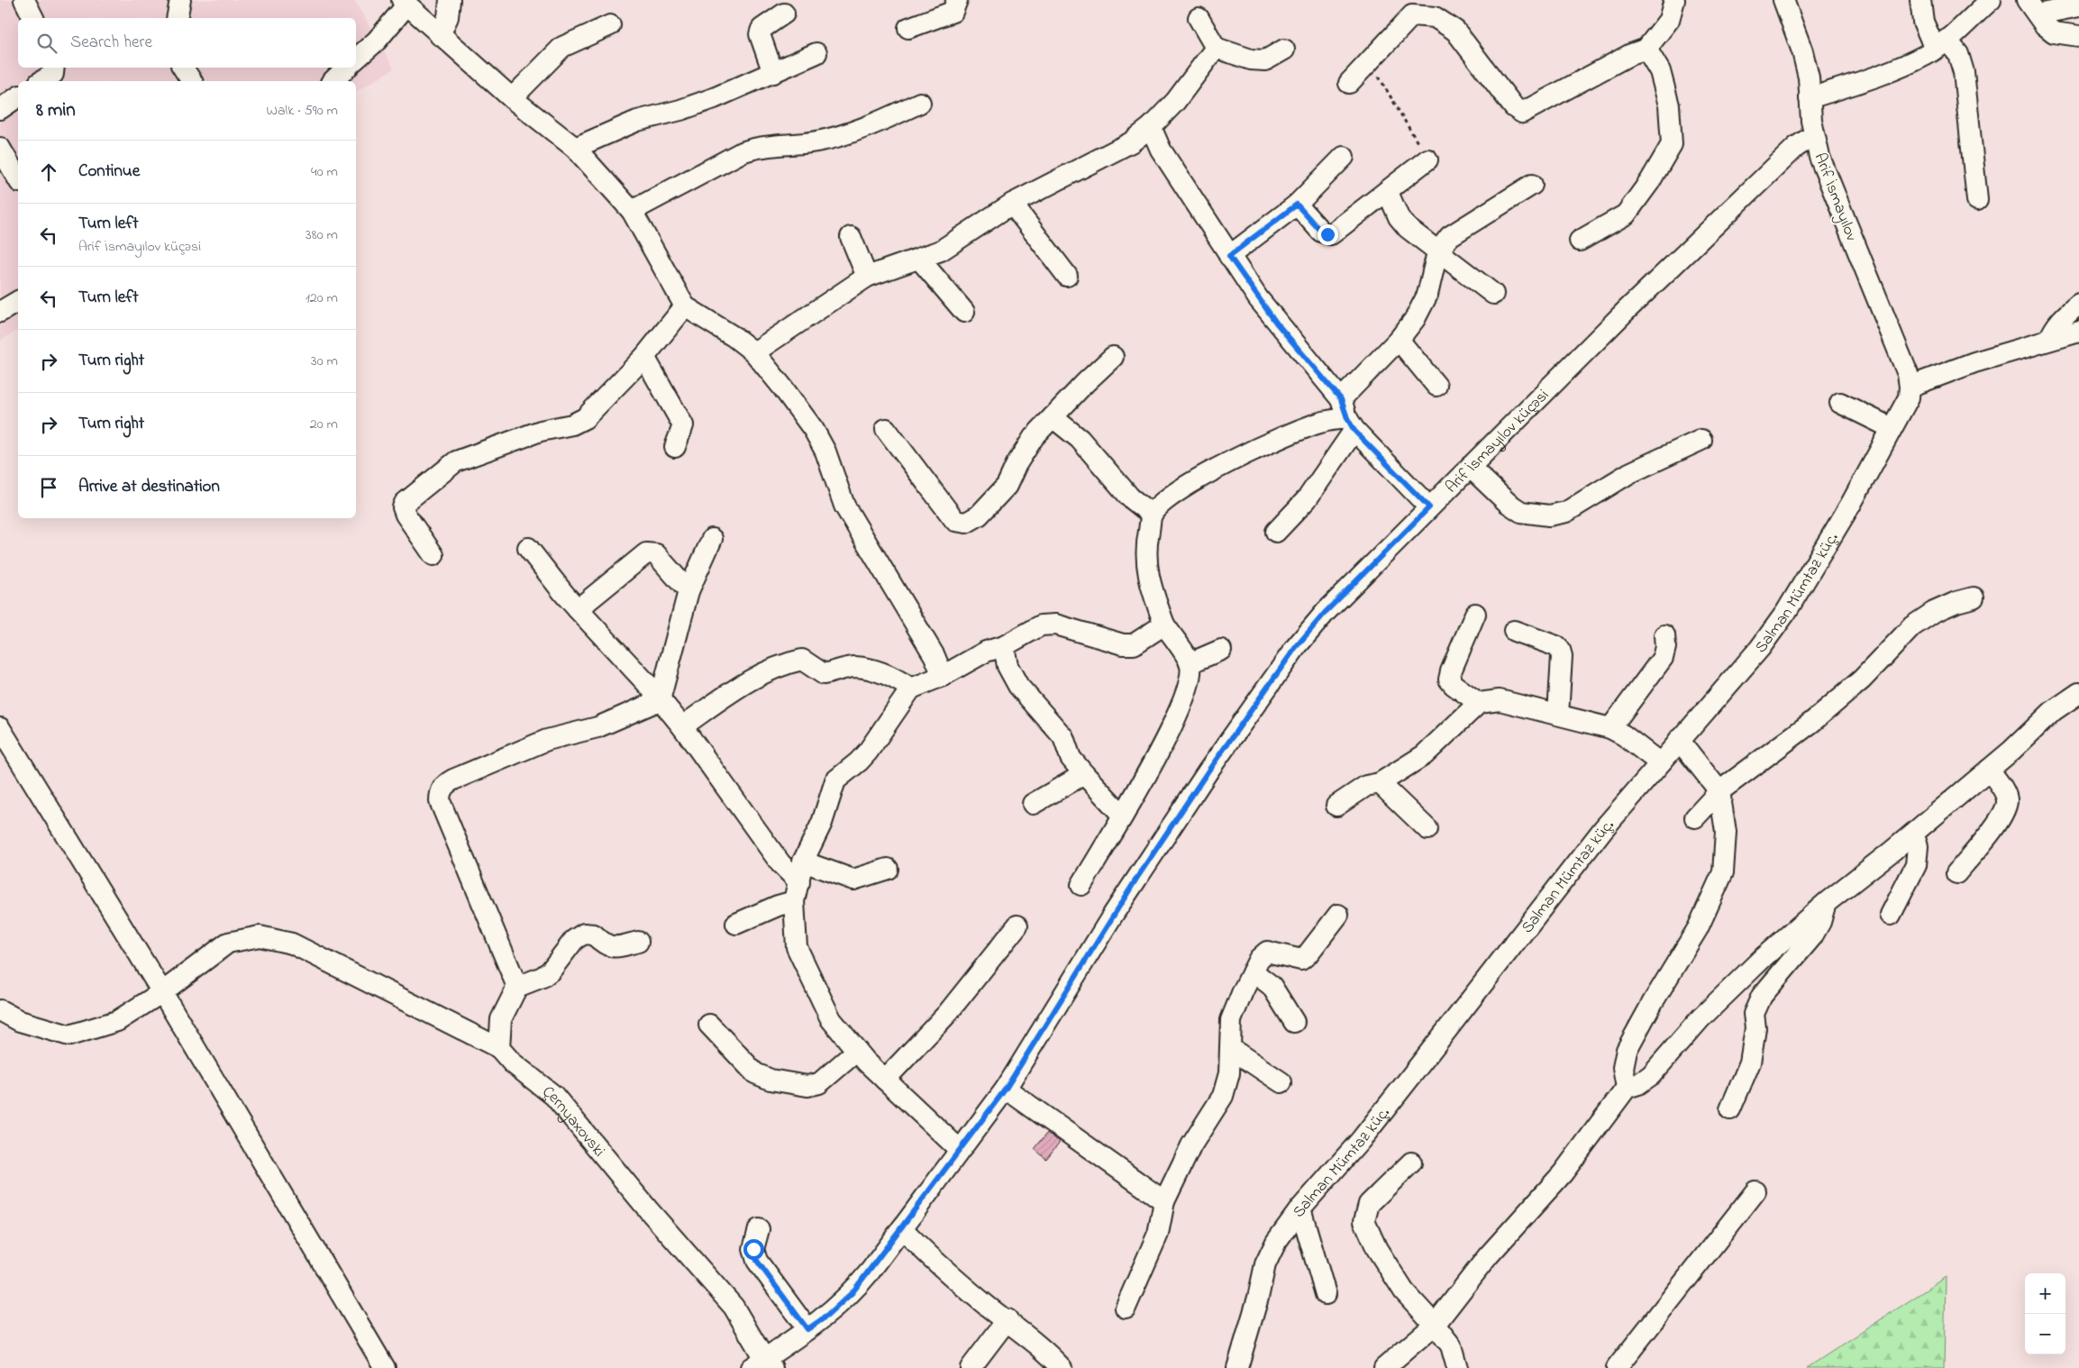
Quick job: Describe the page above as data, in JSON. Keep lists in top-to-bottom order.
{
  "streets": {
    "street": [
      "Arif İsmayılov",
      "Arif İsmayılov küçəsi",
      "Salman Mümtaz küç.",
      "Çernyaxovski"
    ]
  },
  "crossings": [
    ["Arif İsmayılov", "Arif İsmayılov küçəsi"],
    ["Arif İsmayılov", "Salman Mümtaz küç."],
    ["Arif İsmayılov küçəsi", "Çernyaxovski"]
  ],
  "page": {
    "search": "Search here",
    "heading": ["8 min", "Walk · 590 m"],
    "list": [
      ["Continue", "40 m"],
      ["Turn left", "Arif İsmayılov küçəsi", "380 m"],
      ["Turn left", "120 m"],
      ["Turn right", "30 m"],
      ["Turn right", "20 m"],
      "Arrive at destination"
    ],
    "map_buttons": ["+", "−"]
  }
}
